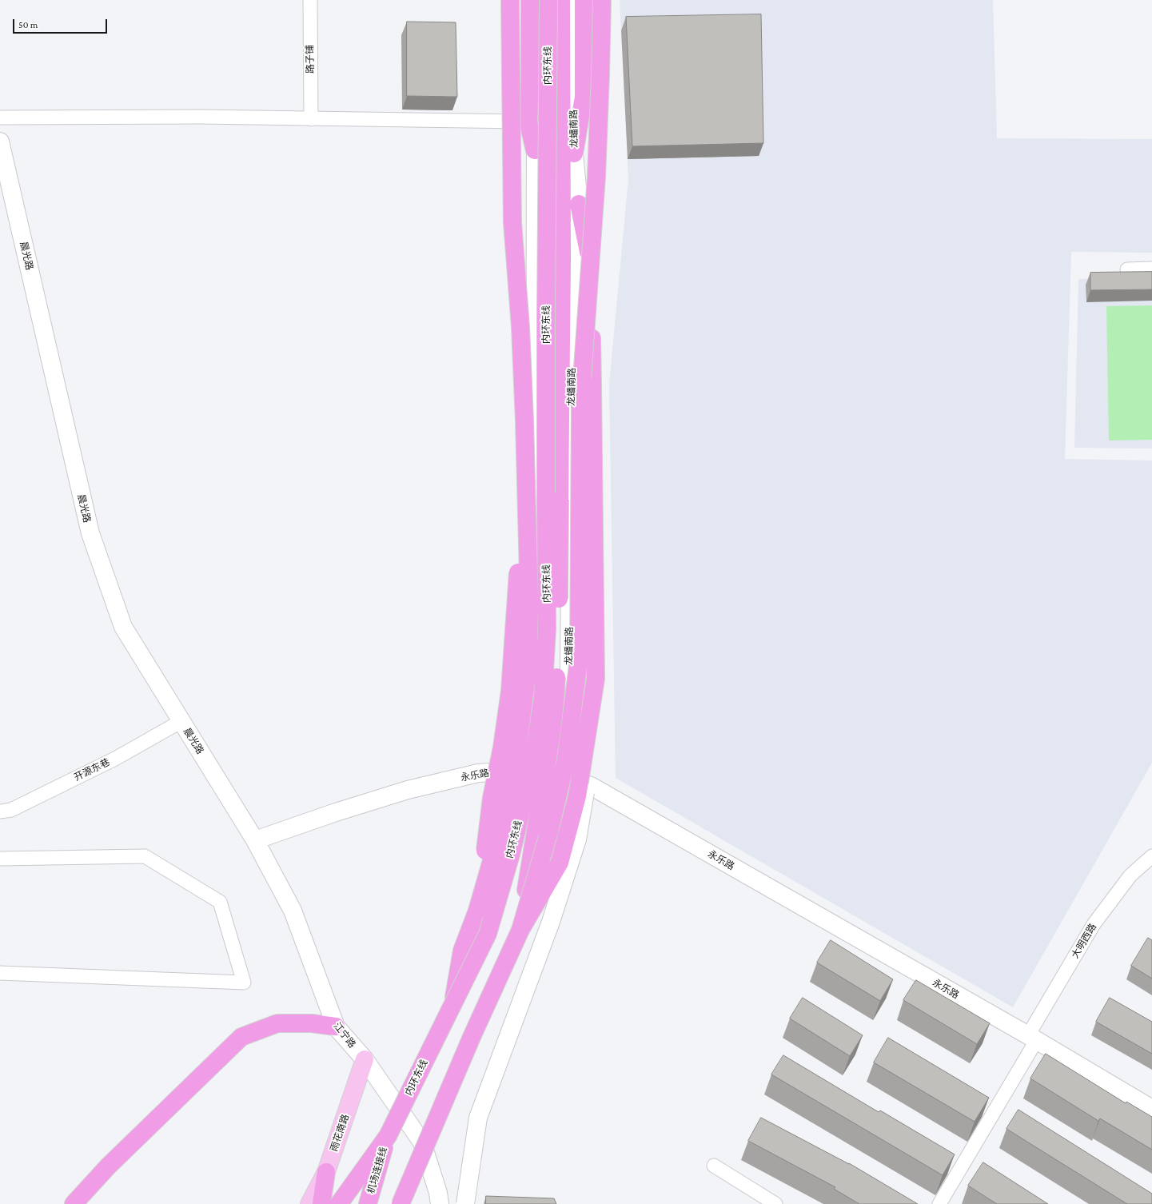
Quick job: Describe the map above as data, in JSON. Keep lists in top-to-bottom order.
{
  "streets": {
    "highway": ["内环东线", "机场连接线"],
    "main road": ["雨花南路"],
    "street": [
      "路子铺",
      "龙蟠南路",
      "晨光路",
      "开源东巷",
      "永乐路",
      "大明西路",
      "江宁路"
    ]
  },
  "crossings": [
    ["内环东线", "机场连接线"],
    ["龙蟠南路", "永乐路"],
    ["晨光路", "开源东巷"],
    ["晨光路", "永乐路"],
    ["晨光路", "江宁路"],
    ["永乐路", "大明西路"],
    ["永乐路", "江宁路"],
    ["江宁路", "雨花南路"]
  ],
  "scale_bar": "50 m"
}
